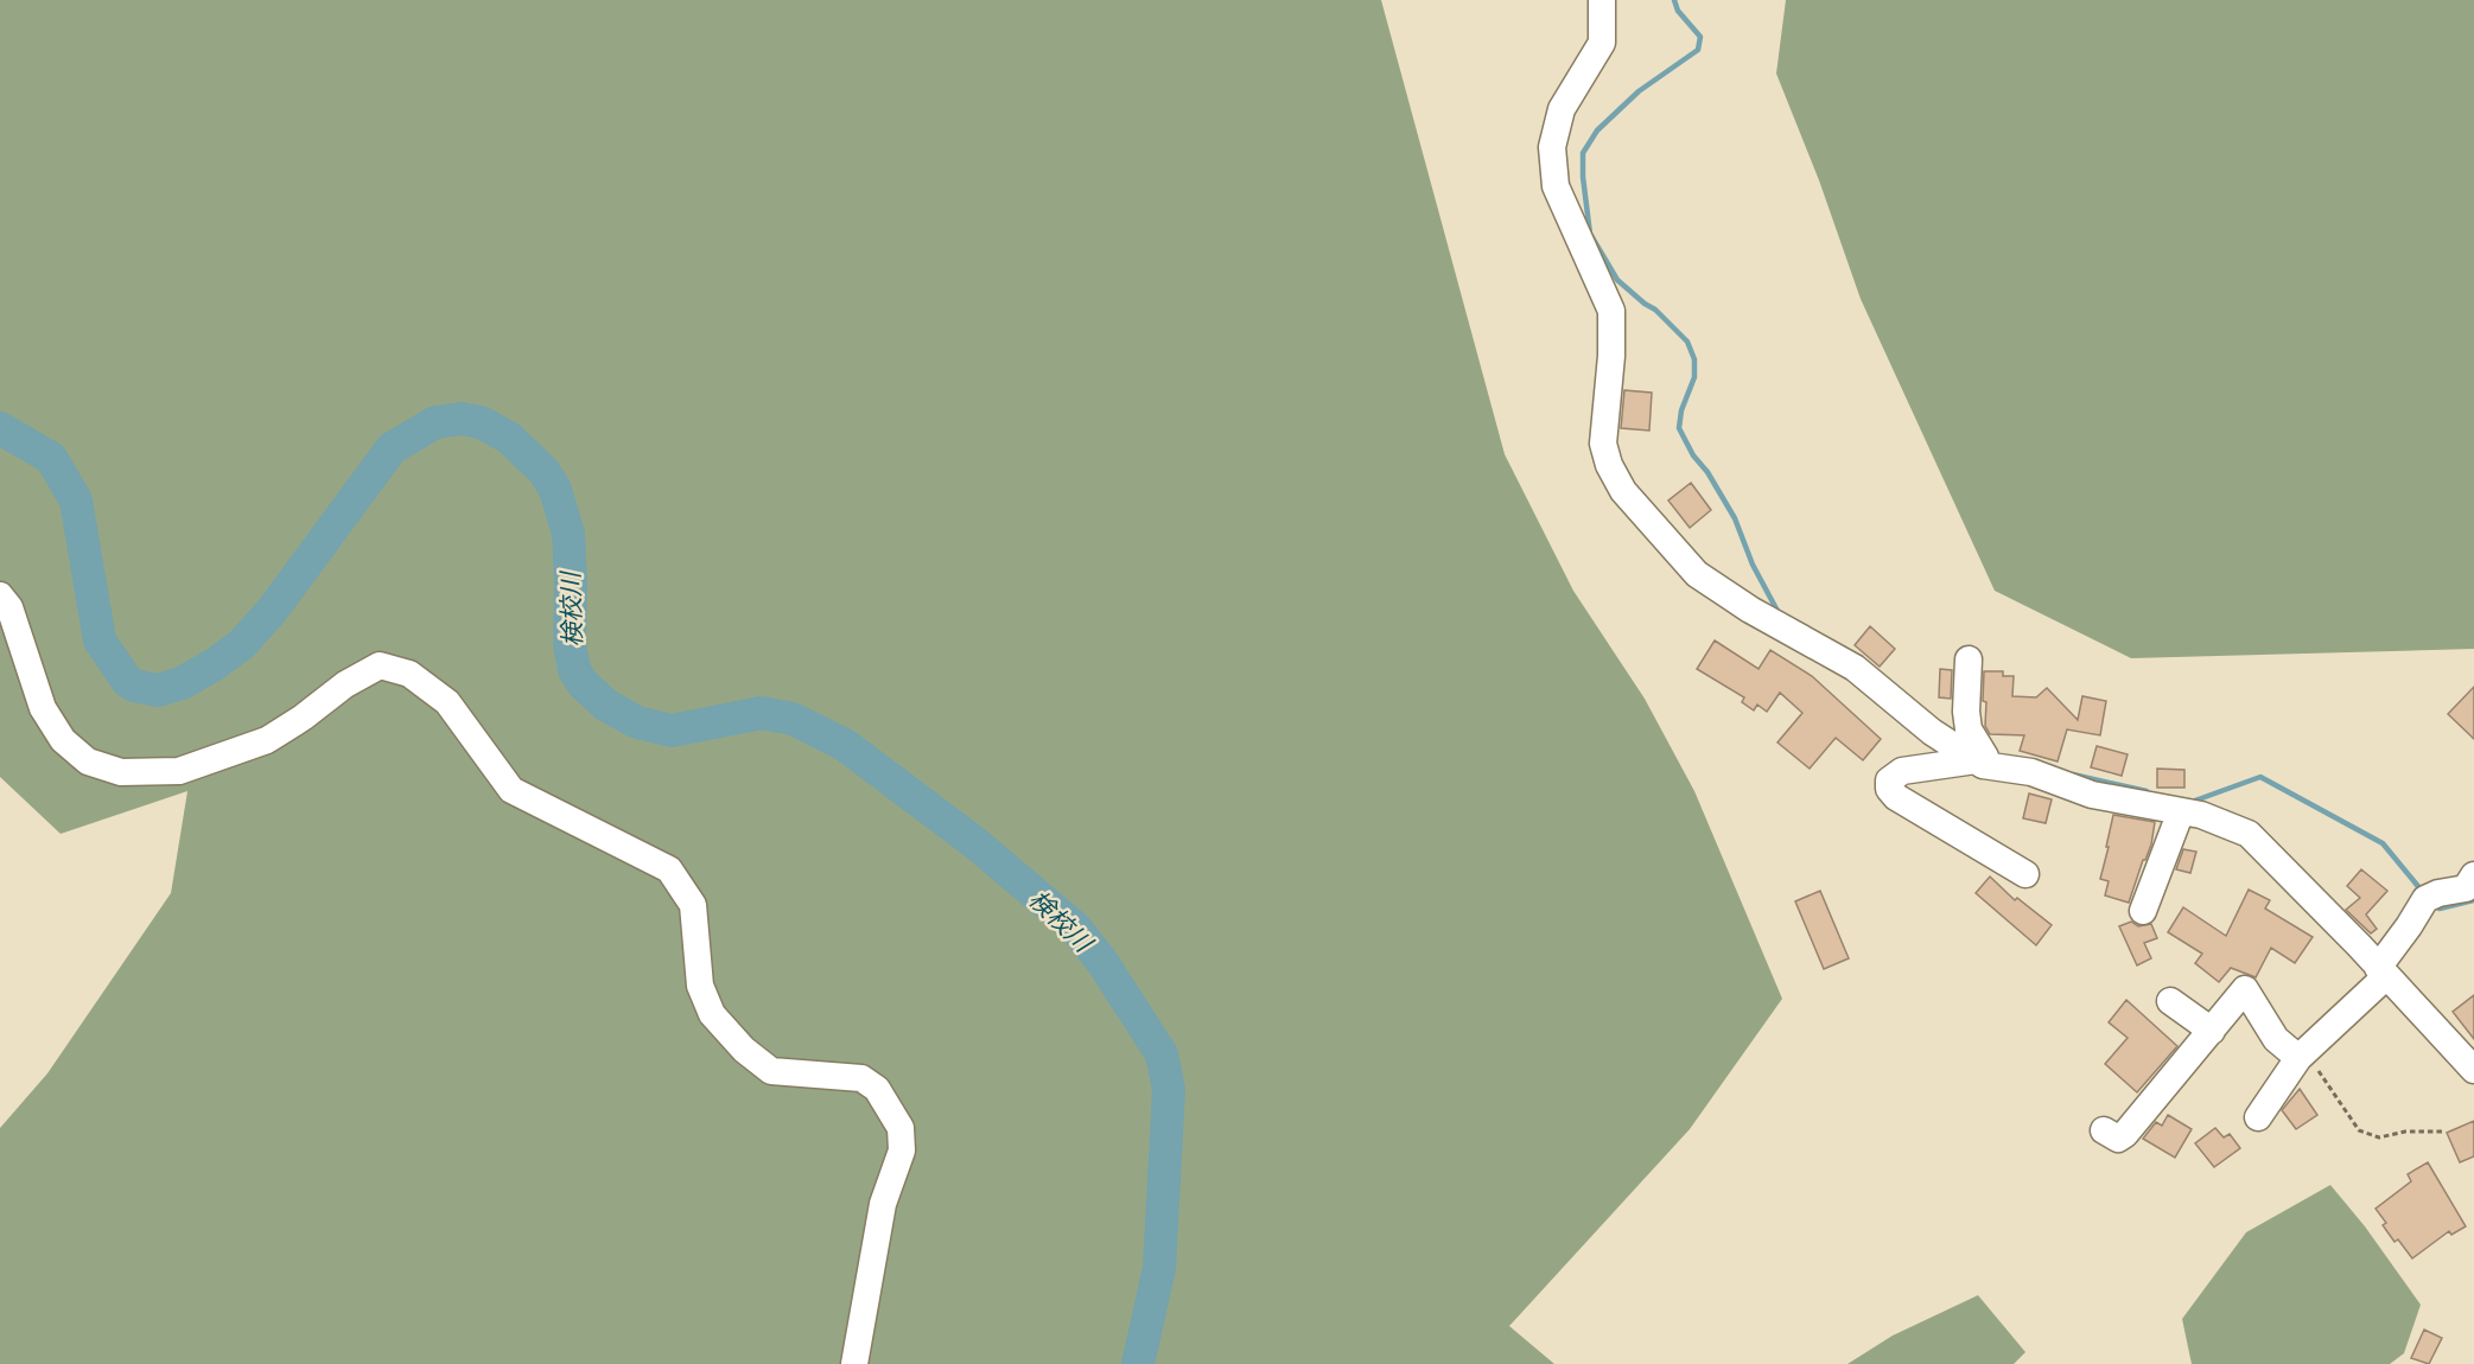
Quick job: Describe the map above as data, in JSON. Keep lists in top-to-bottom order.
{
  "water": ["検校川"]
}
